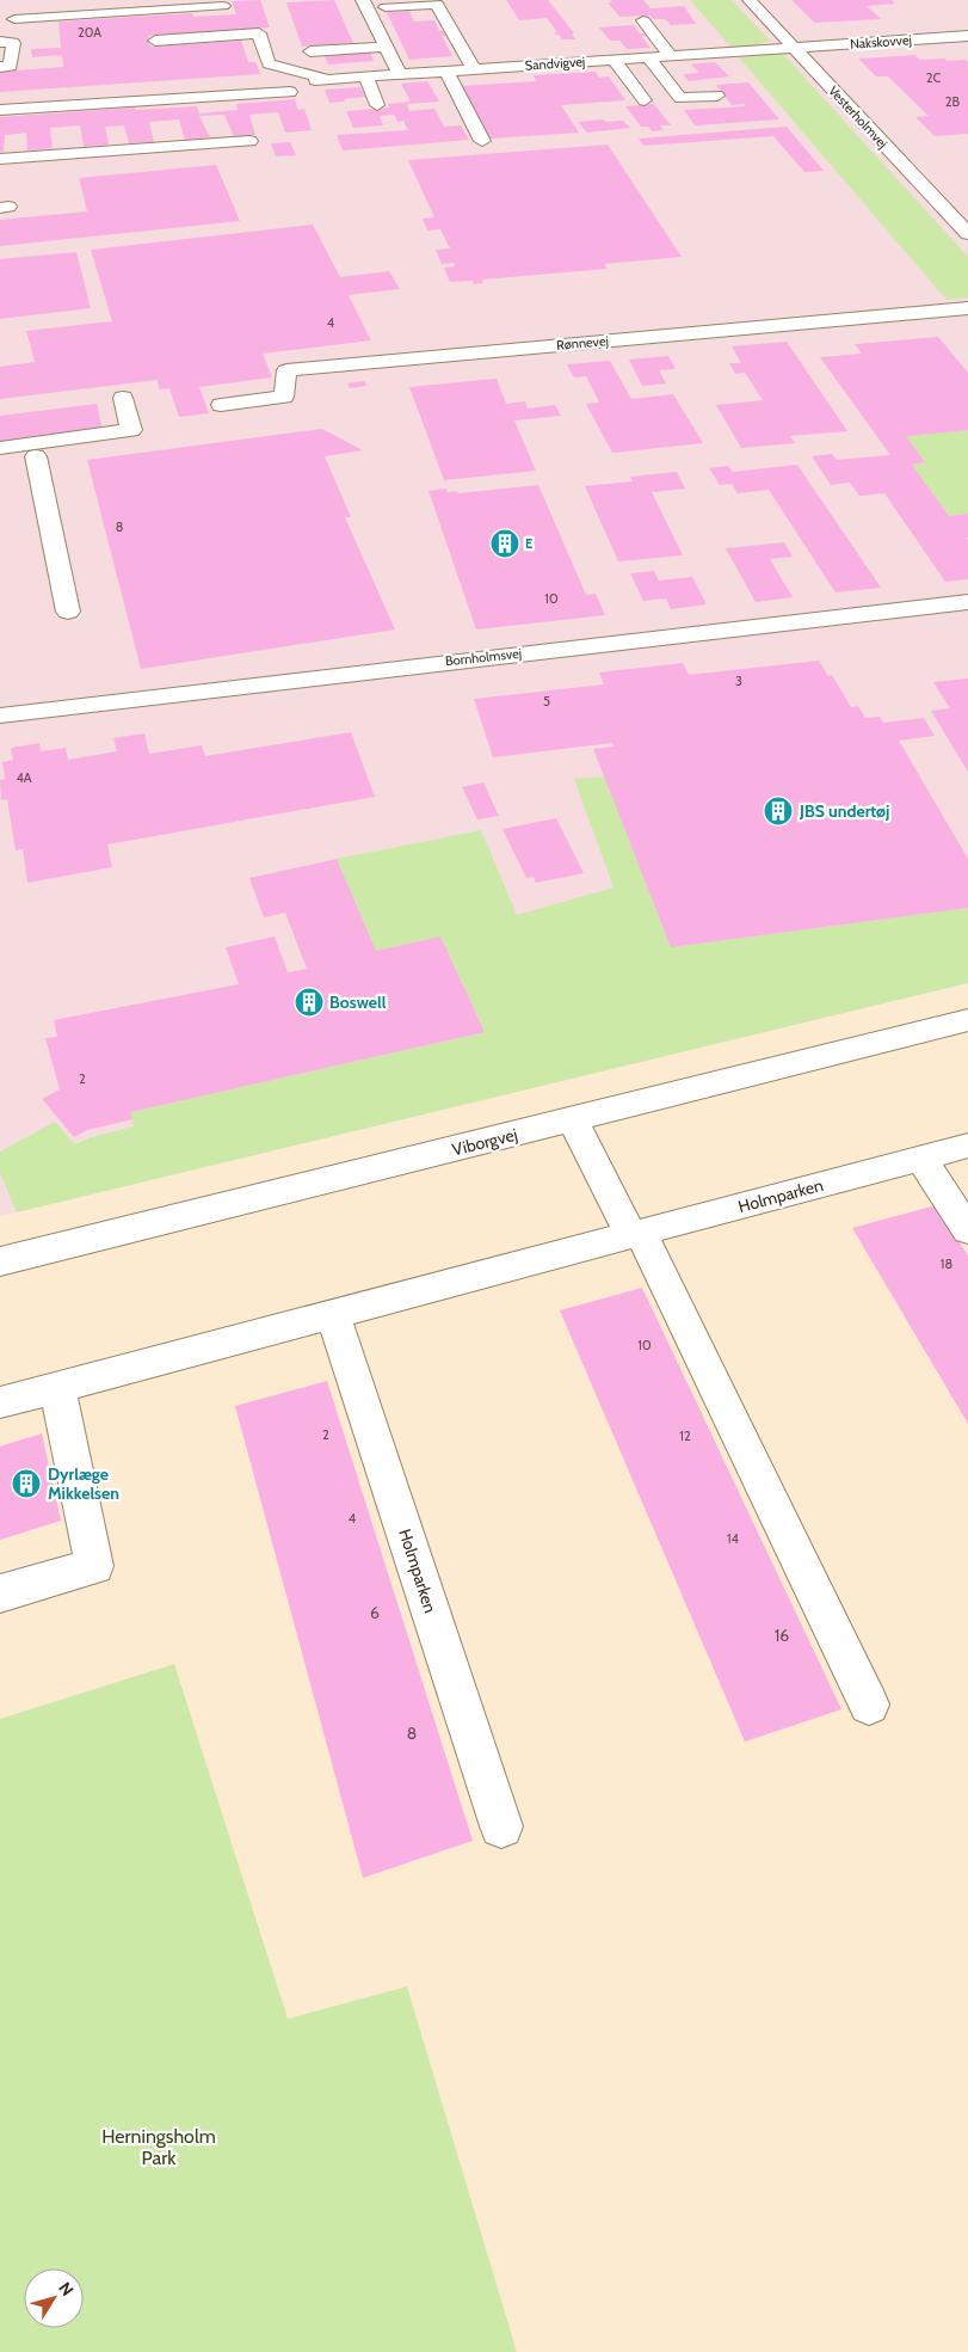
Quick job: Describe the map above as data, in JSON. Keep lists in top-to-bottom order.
{
  "streets": {
    "street": [
      "Nakskovvej",
      "Sandvigvej",
      "Vesterholmvej",
      "Rønnevej",
      "Bornholmsvej",
      "Viborgvej",
      "Holmparken"
    ]
  },
  "crossings": [
    ["Nakskovvej", "Sandvigvej"],
    ["Nakskovvej", "Vesterholmvej"],
    ["Sandvigvej", "Vesterholmvej"]
  ],
  "parks": ["Herningsholm Park"],
  "places": {
    "building": [
      "E",
      "JBS undertøj",
      "Boswell",
      "Dyrlæge Mikkelsen"
    ]
  },
  "house_numbers": [
    "20A",
    "2C",
    "2B",
    "4",
    "8",
    "10",
    "3",
    "5",
    "4A",
    "2",
    "18",
    "10",
    "2",
    "12",
    "4",
    "14",
    "6",
    "16",
    "8"
  ],
  "north": "top right"
}
